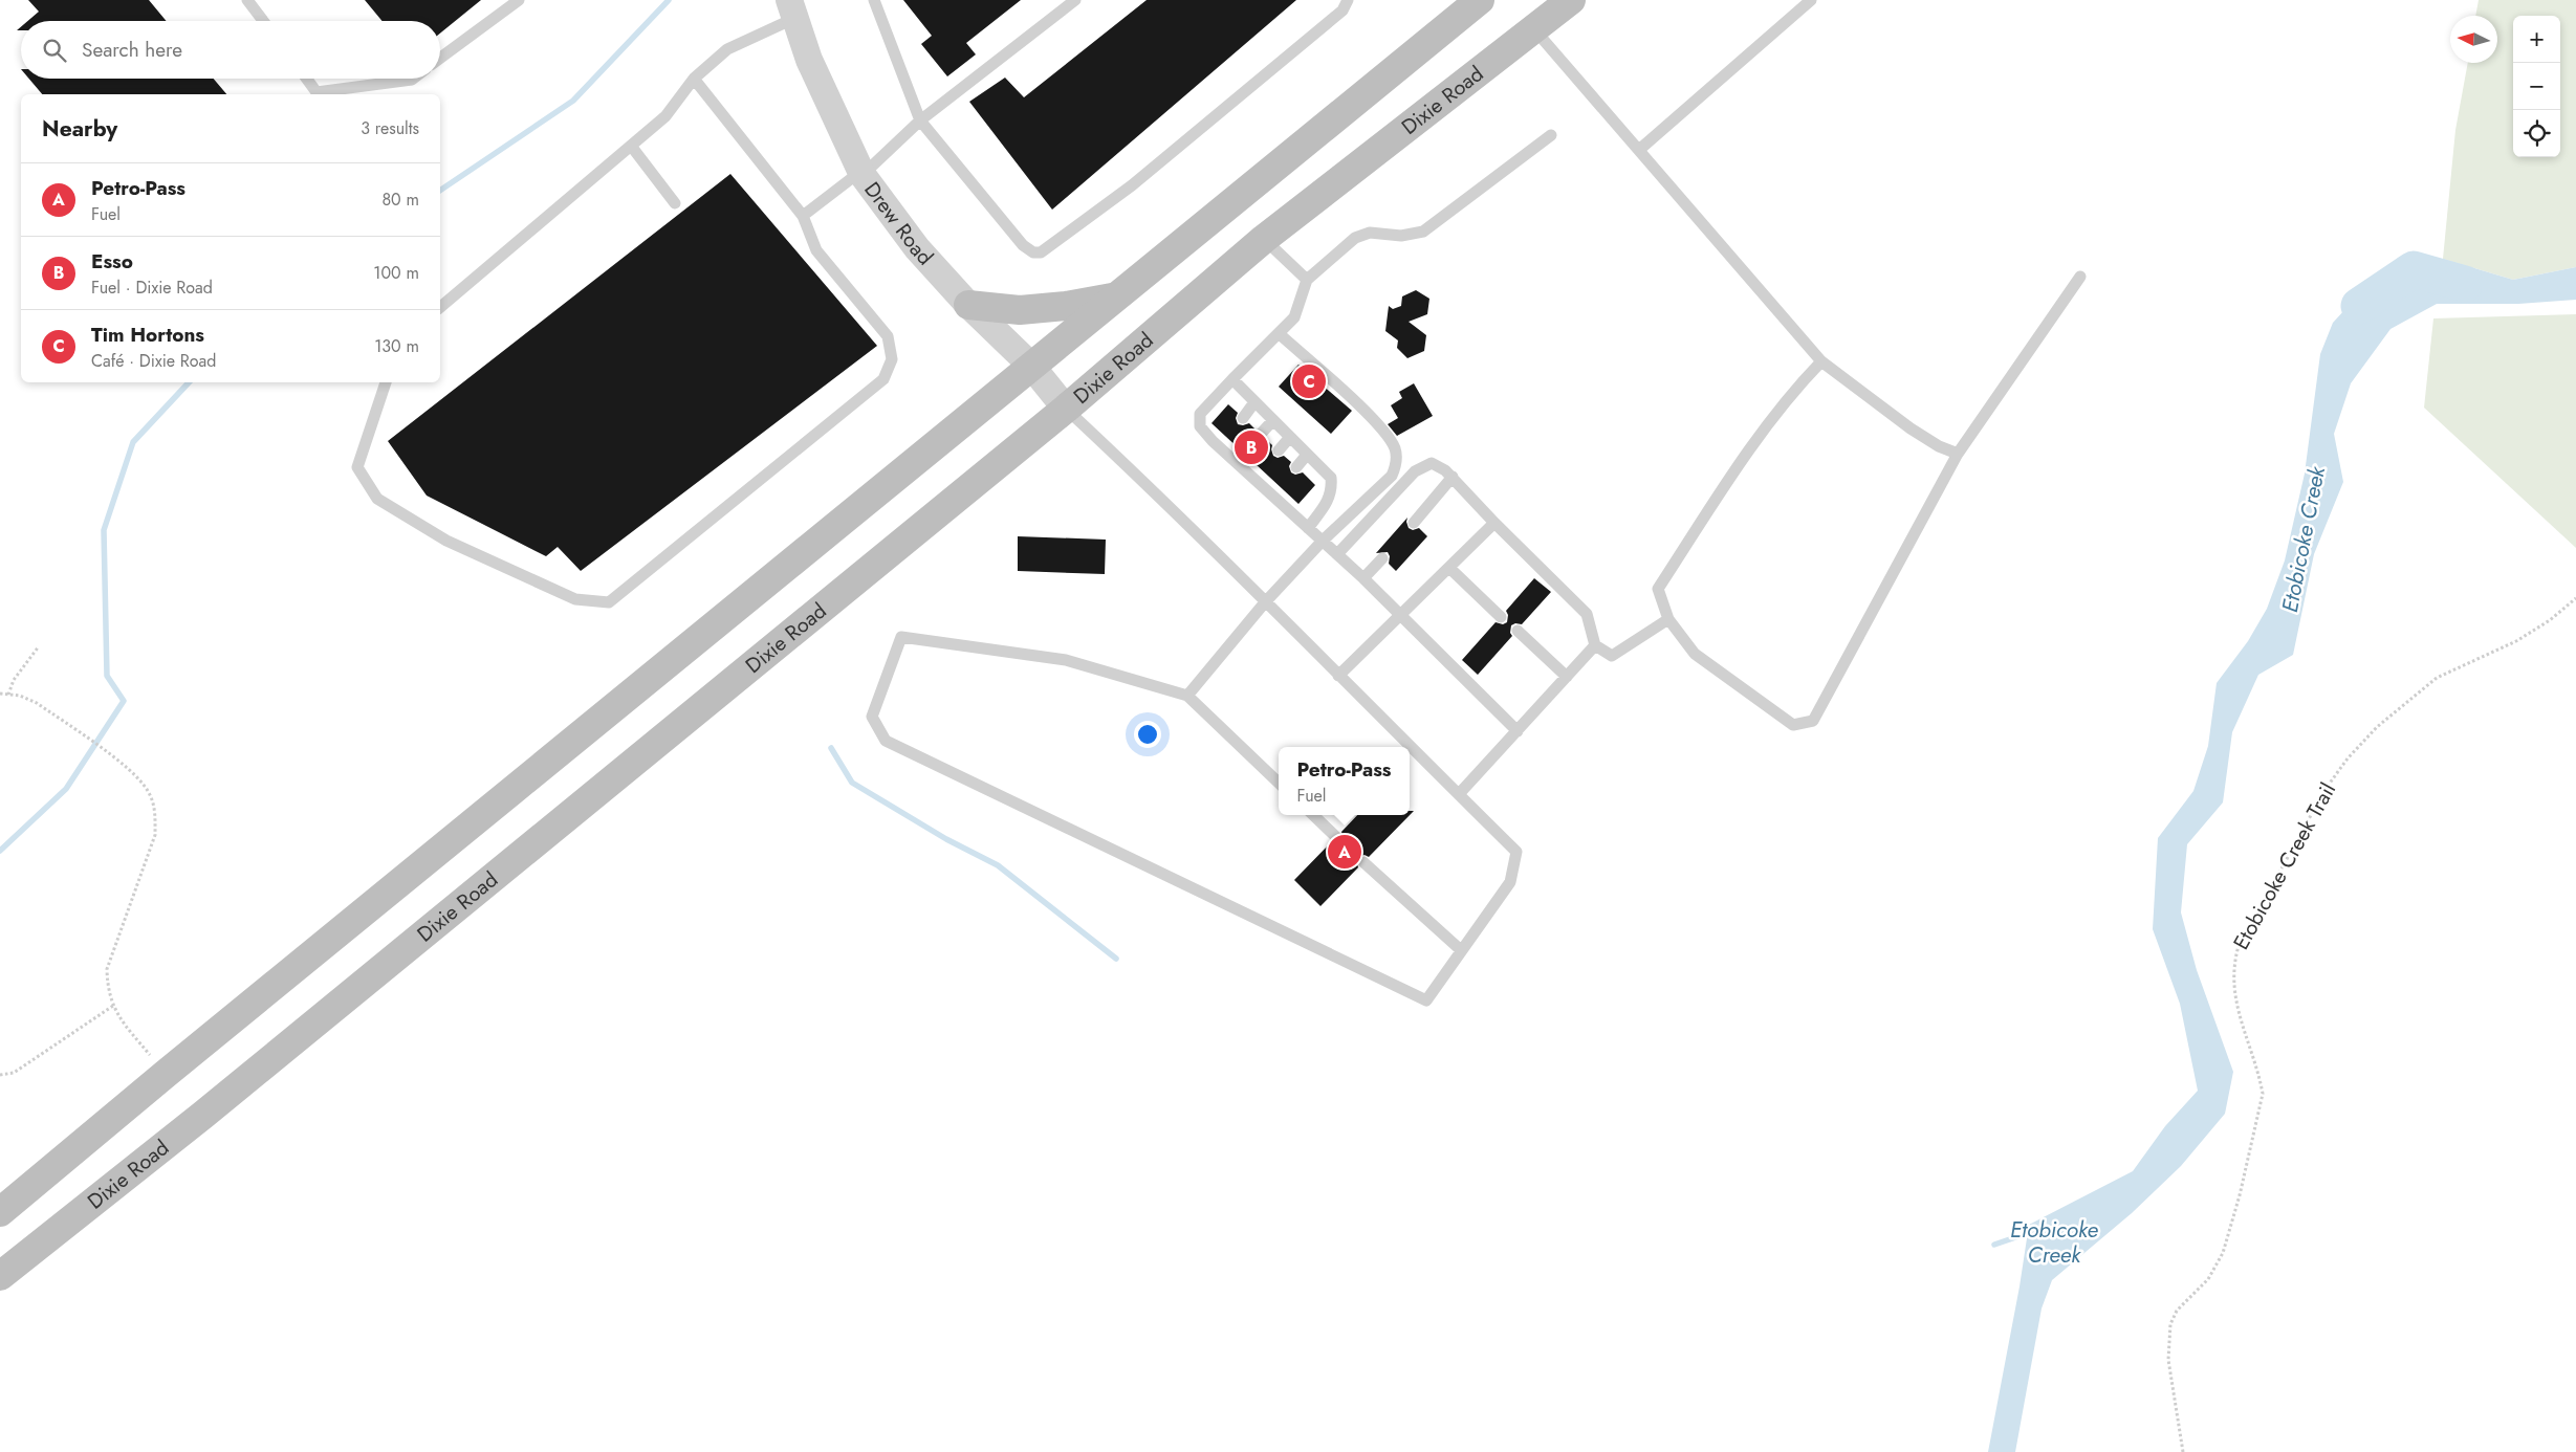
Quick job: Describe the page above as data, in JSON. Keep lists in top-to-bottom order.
{
  "streets": {
    "main road": ["Dixie Road"],
    "street": ["Drew Road"],
    "path": ["Etobicoke Creek Trail"]
  },
  "crossings": [
    ["Dixie Road", "Drew Road"]
  ],
  "water": ["Etobicoke Creek"],
  "north": "left",
  "page": {
    "map_buttons": ["+", "−"],
    "search": "Search here",
    "heading": ["Nearby", "3 results"],
    "list": [
      {
        "mark": "A",
        "name": "Petro-Pass",
        "note": "Fuel",
        "value": "80 m"
      },
      {
        "mark": "B",
        "name": "Esso",
        "note": "Fuel · Dixie Road",
        "value": "100 m"
      },
      {
        "mark": "C",
        "name": "Tim Hortons",
        "note": "Café · Dixie Road",
        "value": "130 m"
      }
    ],
    "pins": ["C", "B", "A"],
    "popup": ["Petro-Pass", "Fuel"]
  }
}
